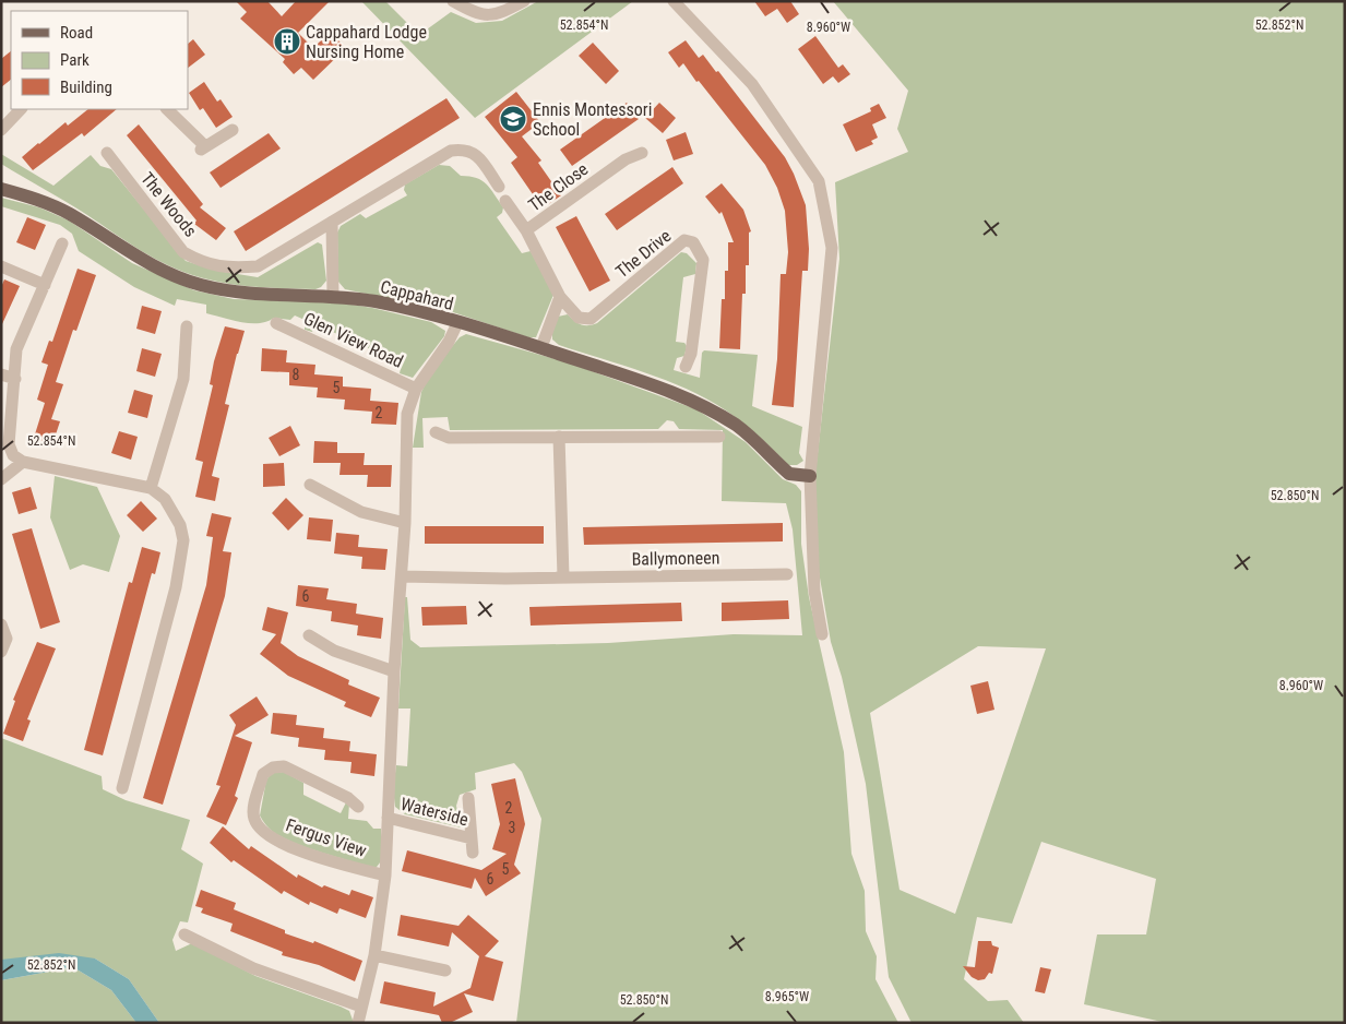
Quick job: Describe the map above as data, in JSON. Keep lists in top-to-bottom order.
{
  "streets": {
    "main road": ["Cappahard"],
    "street": [
      "The Close",
      "The Woods",
      "The Drive",
      "Glen View Road",
      "Ballymoneen",
      "Waterside",
      "Fergus View"
    ]
  },
  "places": {
    "building": ["Cappahard Lodge Nursing Home"],
    "school or university": ["Ennis Montessori School"]
  },
  "house_numbers": [
    "8",
    "5",
    "2",
    "6",
    "2",
    "3",
    "5",
    "6"
  ],
  "legend": ["Road", "Park", "Building"],
  "coordinates": [
    "52.854°N",
    "52.852°N",
    "8.960°W",
    "52.850°N",
    "8.965°W"
  ]
}
